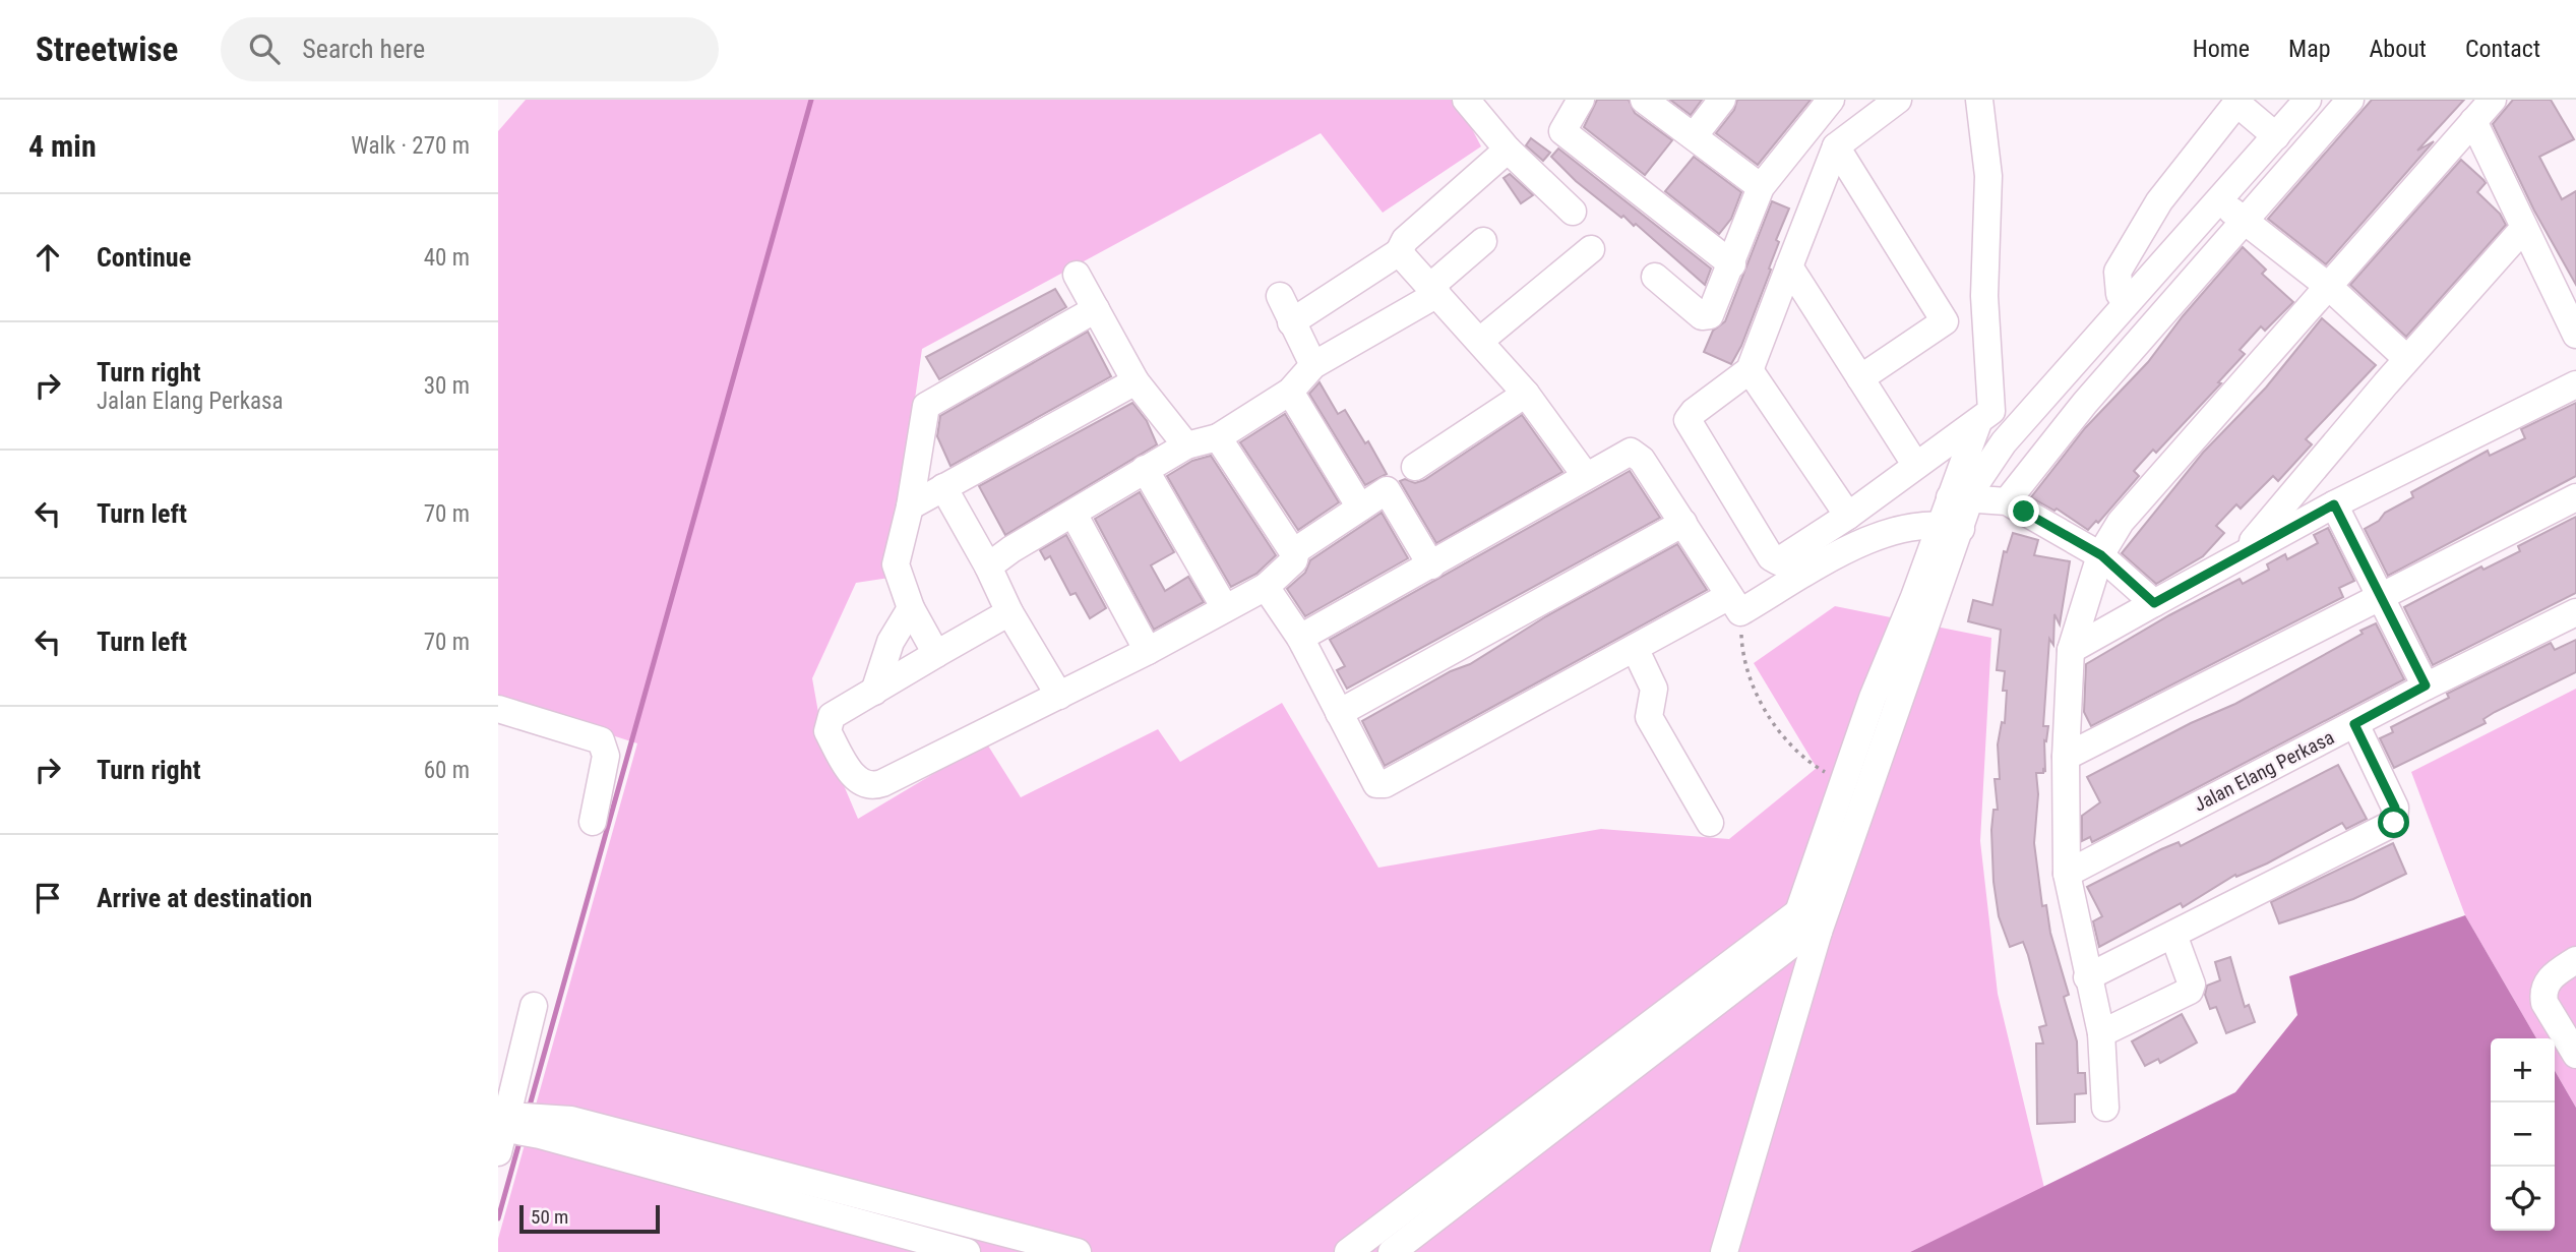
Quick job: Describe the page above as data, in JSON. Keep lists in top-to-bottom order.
{
  "streets": {
    "street": ["Jalan Elang Perkasa"]
  },
  "scale_bar": "50 m",
  "page": {
    "header": "Streetwise",
    "search": "Search here",
    "nav": [
      "Home",
      "Map",
      "About",
      "Contact"
    ],
    "heading": ["4 min", "Walk · 270 m"],
    "list": [
      ["Continue", "40 m"],
      ["Turn right", "Jalan Elang Perkasa", "30 m"],
      ["Turn left", "70 m"],
      ["Turn left", "70 m"],
      ["Turn right", "60 m"],
      "Arrive at destination"
    ],
    "map_buttons": ["+", "−"],
    "scale": "50 m"
  }
}
